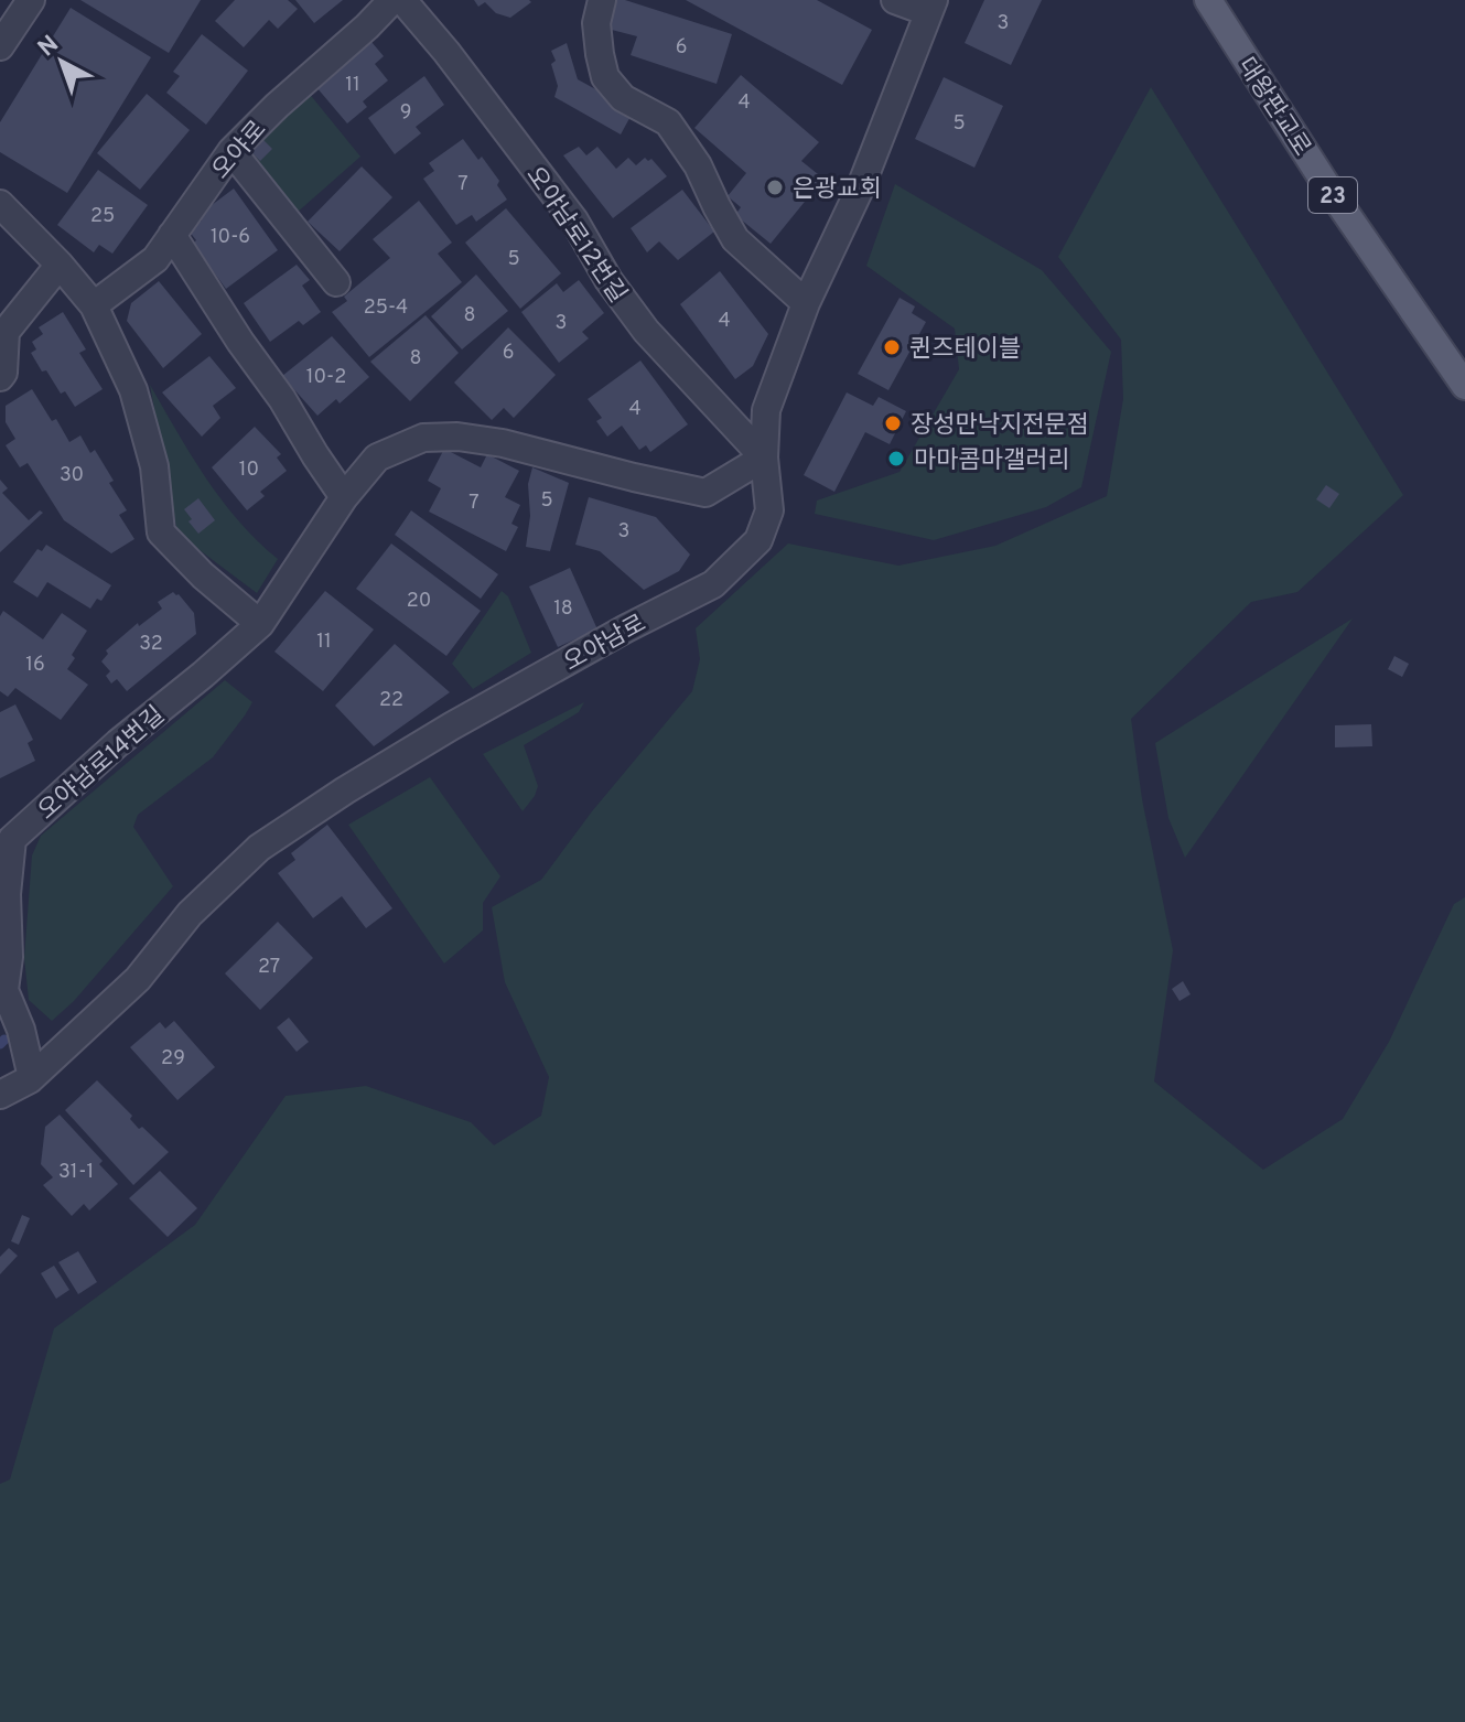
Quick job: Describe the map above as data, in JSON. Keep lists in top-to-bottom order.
{
  "streets": {
    "main road": ["대왕판교로", "23"],
    "street": [
      "오야로",
      "오야남로12번길",
      "오야남로",
      "오야남로14번길"
    ]
  },
  "crossings": [
    ["오야남로12번길", "오야남로"],
    ["오야남로12번길", "오야남로14번길"],
    ["오야남로", "오야남로14번길"]
  ],
  "places": [
    "은광교회",
    "퀸즈테이블",
    "장성만낙지전문점",
    "마마콤마갤러리"
  ],
  "house_numbers": [
    "3",
    "6",
    "11",
    "4",
    "9",
    "5",
    "7",
    "25",
    "10-6",
    "5",
    "25-4",
    "8",
    "4",
    "3",
    "6",
    "8",
    "10-2",
    "4",
    "10",
    "30",
    "5",
    "7",
    "3",
    "20",
    "18",
    "11",
    "32",
    "16",
    "22",
    "27",
    "29",
    "31-1"
  ],
  "north": "top left"
}
